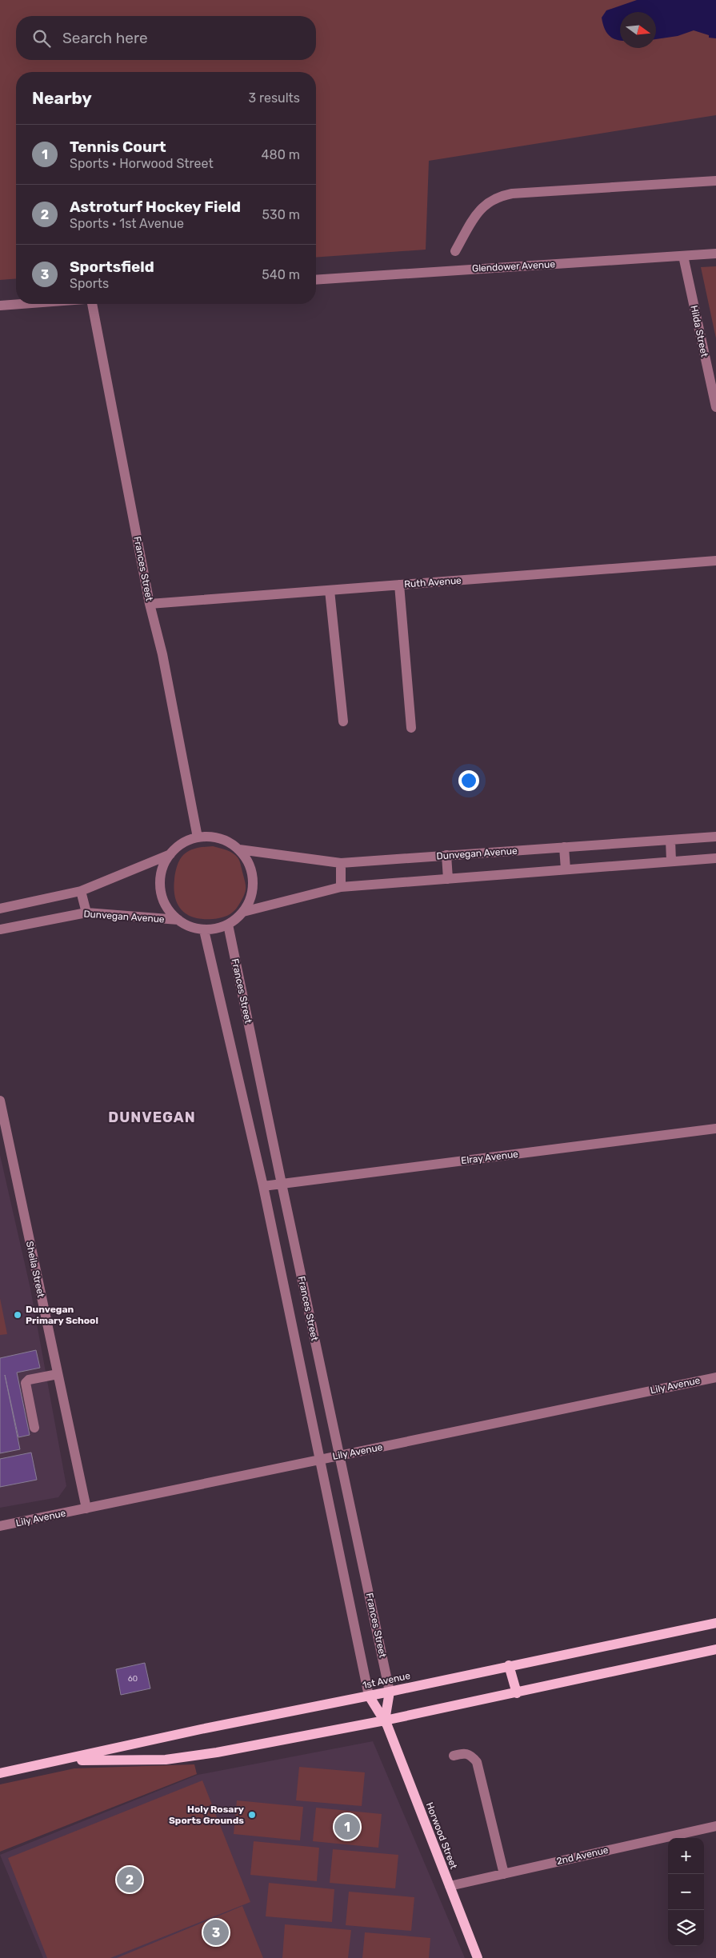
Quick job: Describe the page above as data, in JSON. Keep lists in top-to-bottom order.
{
  "streets": {
    "main road": ["1st Avenue", "Horwood Street"],
    "street": [
      "Glendower Avenue",
      "Hilda Street",
      "Frances Street",
      "Ruth Avenue",
      "Dunvegan Avenue",
      "Elray Avenue",
      "Sheila Street",
      "Lily Avenue",
      "2nd Avenue"
    ]
  },
  "crossings": [
    ["Glendower Avenue", "Hilda Street"],
    ["Frances Street", "Ruth Avenue"],
    ["Frances Street", "Dunvegan Avenue"],
    ["Frances Street", "Elray Avenue"],
    ["Frances Street", "Lily Avenue"],
    ["Frances Street", "1st Avenue"],
    ["Frances Street", "Horwood Street"],
    ["Sheila Street", "Lily Avenue"],
    ["1st Avenue", "Horwood Street"],
    ["Horwood Street", "2nd Avenue"]
  ],
  "districts": ["DUNVEGAN"],
  "places": ["Dunvegan Primary School", "Holy Rosary Sports Grounds"],
  "house_numbers": ["60"],
  "north": "right",
  "page": {
    "search": "Search here",
    "heading": ["Nearby", "3 results"],
    "list": [
      {
        "mark": "1",
        "name": "Tennis Court",
        "note": "Sports · Horwood Street",
        "value": "480 m"
      },
      {
        "mark": "2",
        "name": "Astroturf Hockey Field",
        "note": "Sports · 1st Avenue",
        "value": "530 m"
      },
      {
        "mark": "3",
        "name": "Sportsfield",
        "note": "Sports",
        "value": "540 m"
      }
    ],
    "pins": ["1", "2", "3"],
    "map_buttons": ["+", "−"]
  }
}
